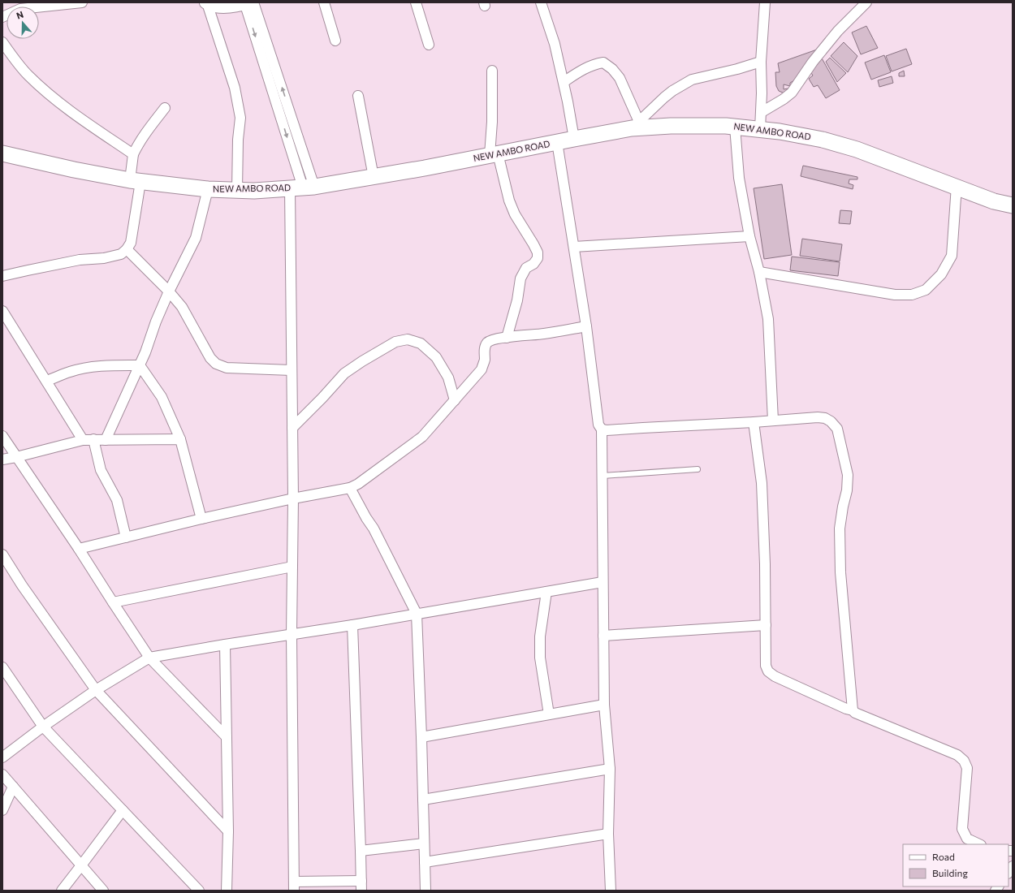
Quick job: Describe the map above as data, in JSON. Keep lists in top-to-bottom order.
{
  "streets": {
    "main road": ["NEW AMBO ROAD"]
  },
  "legend": ["Road", "Building"],
  "north": "top"
}
